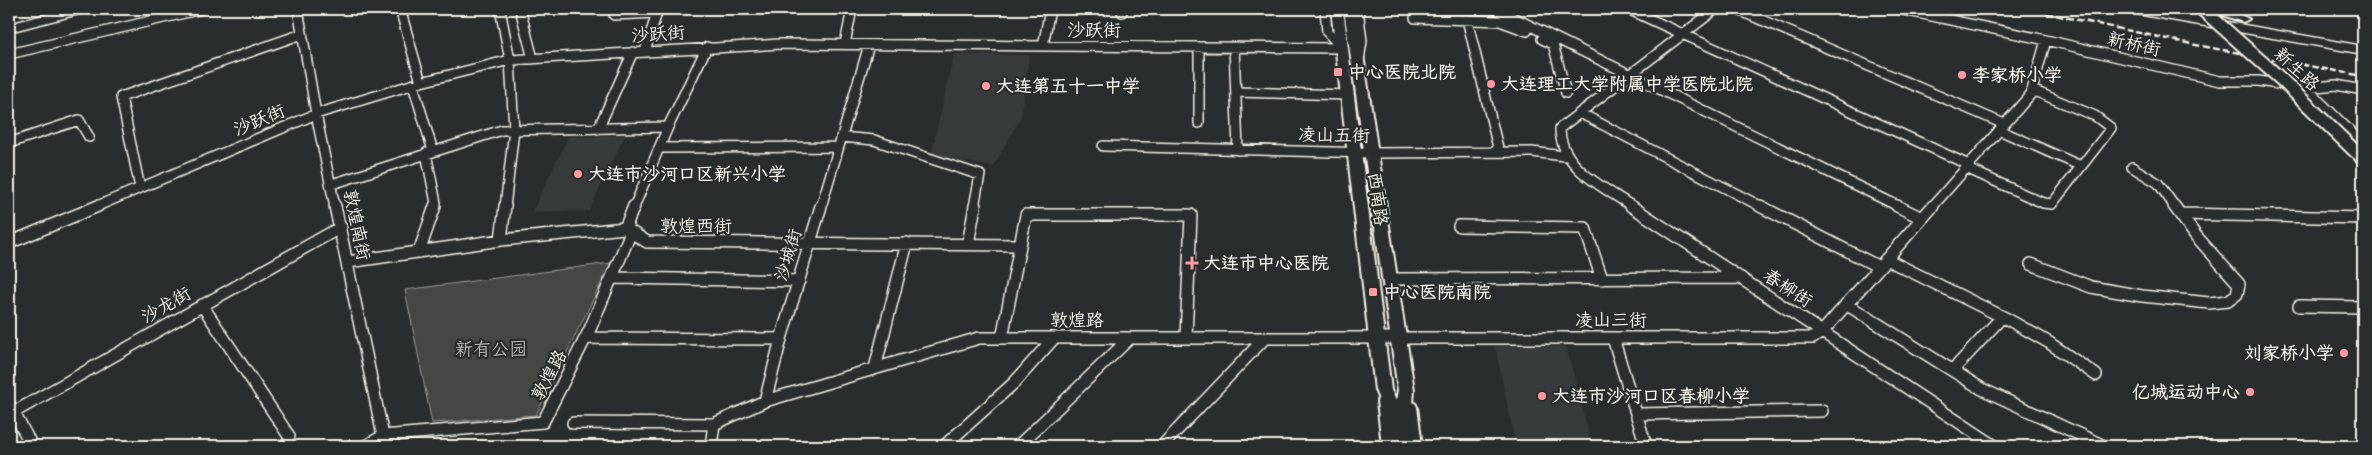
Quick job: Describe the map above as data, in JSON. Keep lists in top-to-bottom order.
{
  "streets": {
    "main road": ["新生路", "西南路"],
    "street": [
      "沙跃街",
      "新桥街",
      "凌山五街",
      "敦煌南街",
      "敦煌西街",
      "沙城街",
      "春柳街",
      "沙龙街",
      "敦煌路",
      "凌山三街"
    ]
  },
  "crossings": [
    ["沙跃街", "西南路"],
    ["沙跃街", "敦煌南街"],
    ["沙跃街", "沙城街"],
    ["沙跃街", "敦煌路"],
    ["凌山五街", "西南路"],
    ["凌山五街", "春柳街"],
    ["西南路", "敦煌路"],
    ["西南路", "凌山三街"],
    ["敦煌南街", "敦煌西街"],
    ["敦煌南街", "沙龙街"],
    ["敦煌南街", "敦煌路"],
    ["敦煌西街", "沙城街"],
    ["敦煌西街", "敦煌路"],
    ["沙城街", "敦煌路"],
    ["春柳街", "凌山三街"],
    ["敦煌路", "凌山三街"]
  ],
  "parks": ["新有公园"],
  "places": {
    "transit": ["中心医院北院", "中心医院南院"],
    "other": [
      "李家桥小学",
      "大连理工大学附属中学医院北院",
      "大连第五十一中学",
      "大连市沙河口区新兴小学",
      "刘家桥小学",
      "亿城运动中心",
      "大连市沙河口区春柳小学"
    ],
    "health": ["大连市中心医院"]
  }
}
